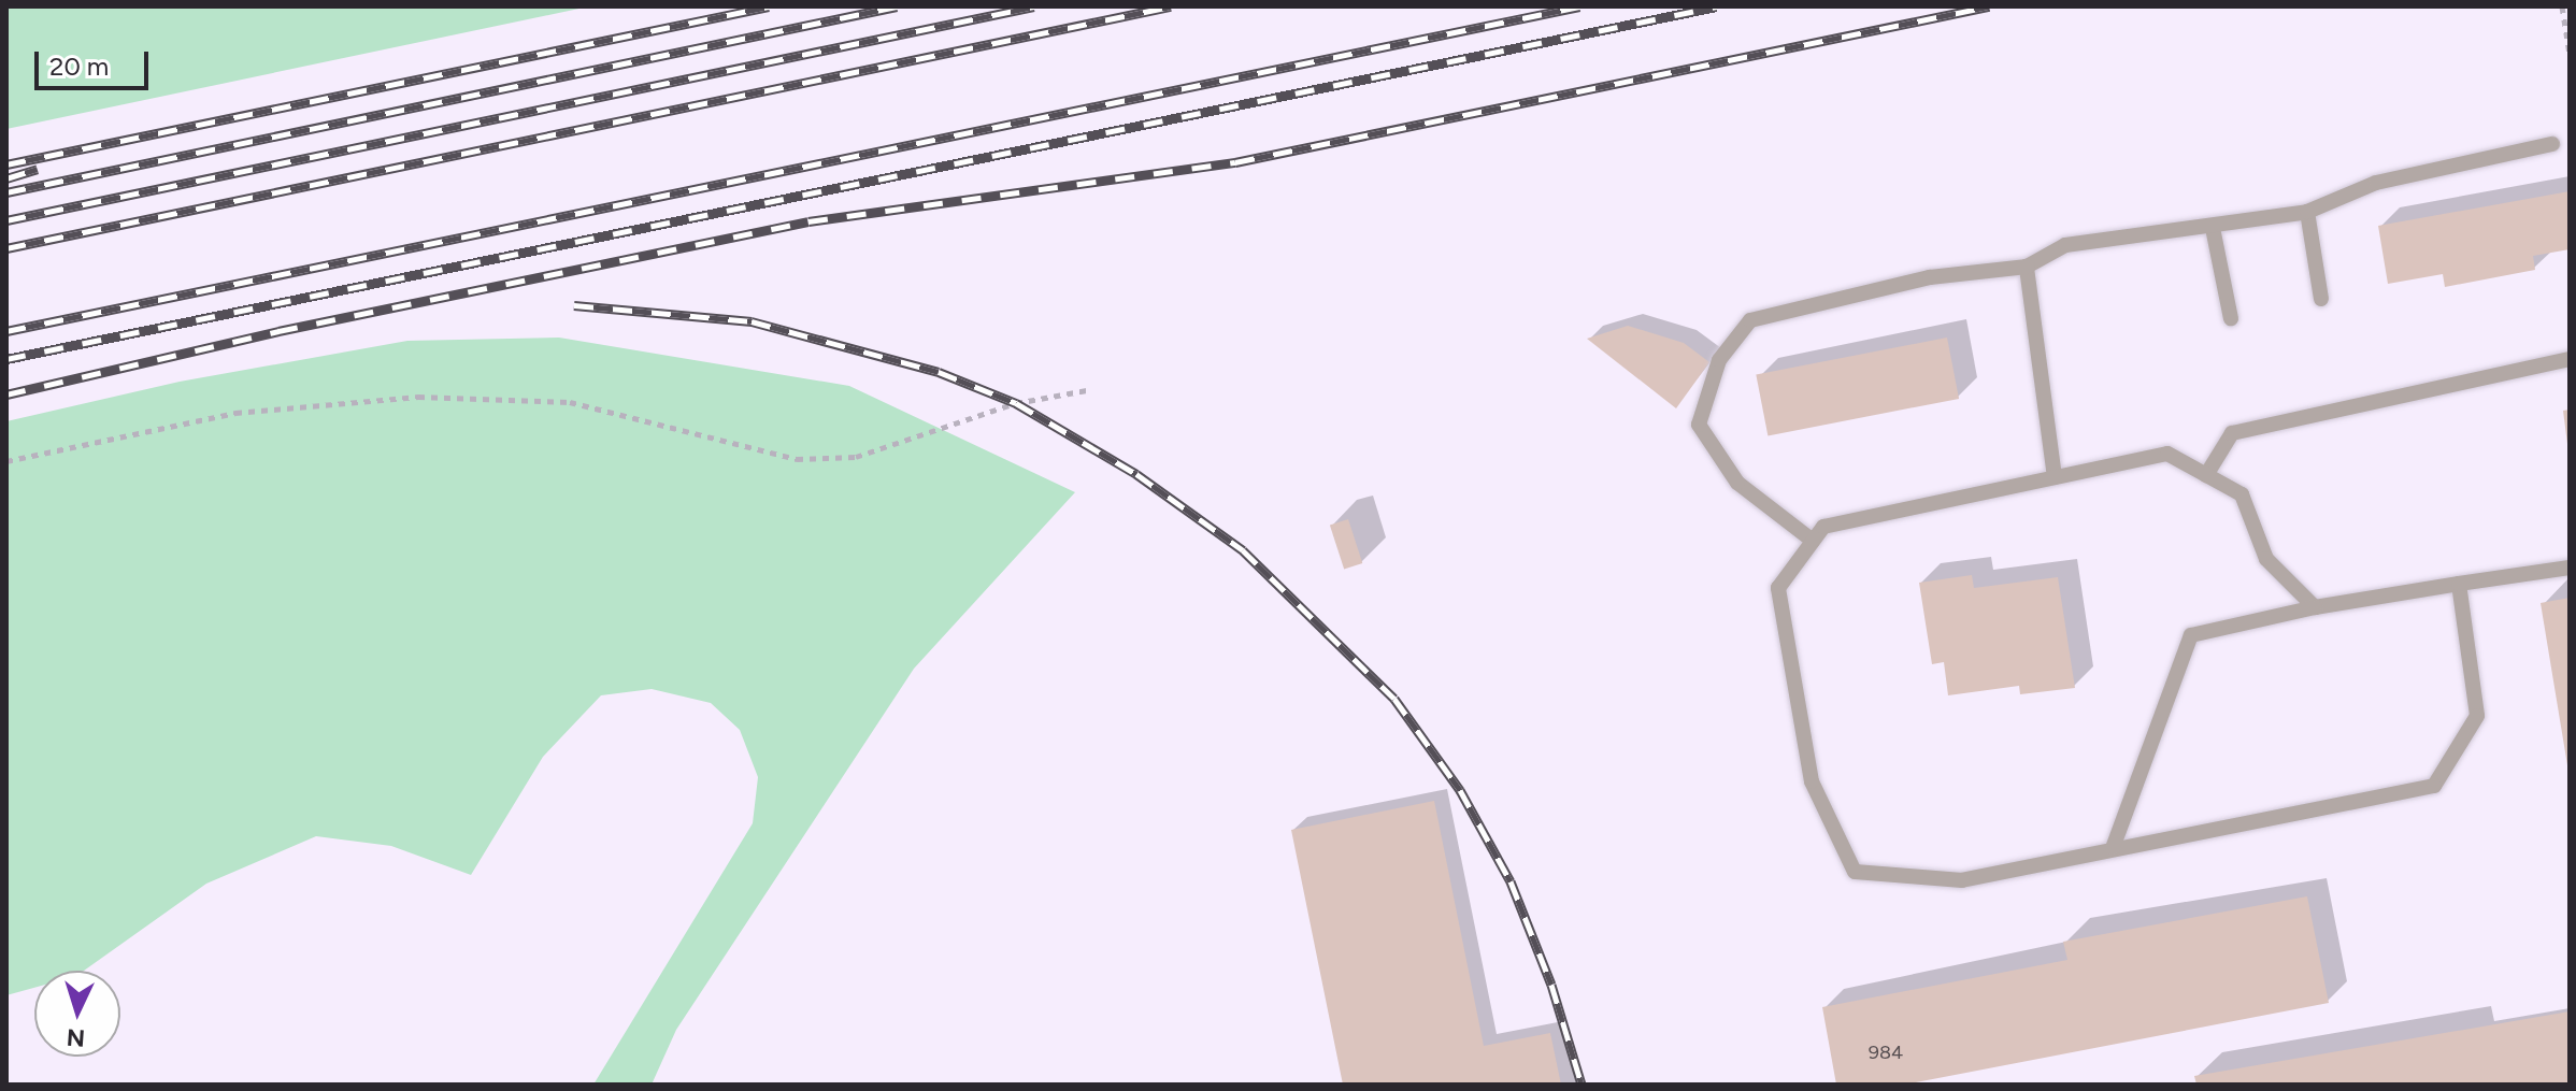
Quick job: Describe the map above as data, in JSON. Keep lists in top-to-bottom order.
{
  "house_numbers": ["984"],
  "scale_bar": "20 m",
  "north": "bottom"
}
